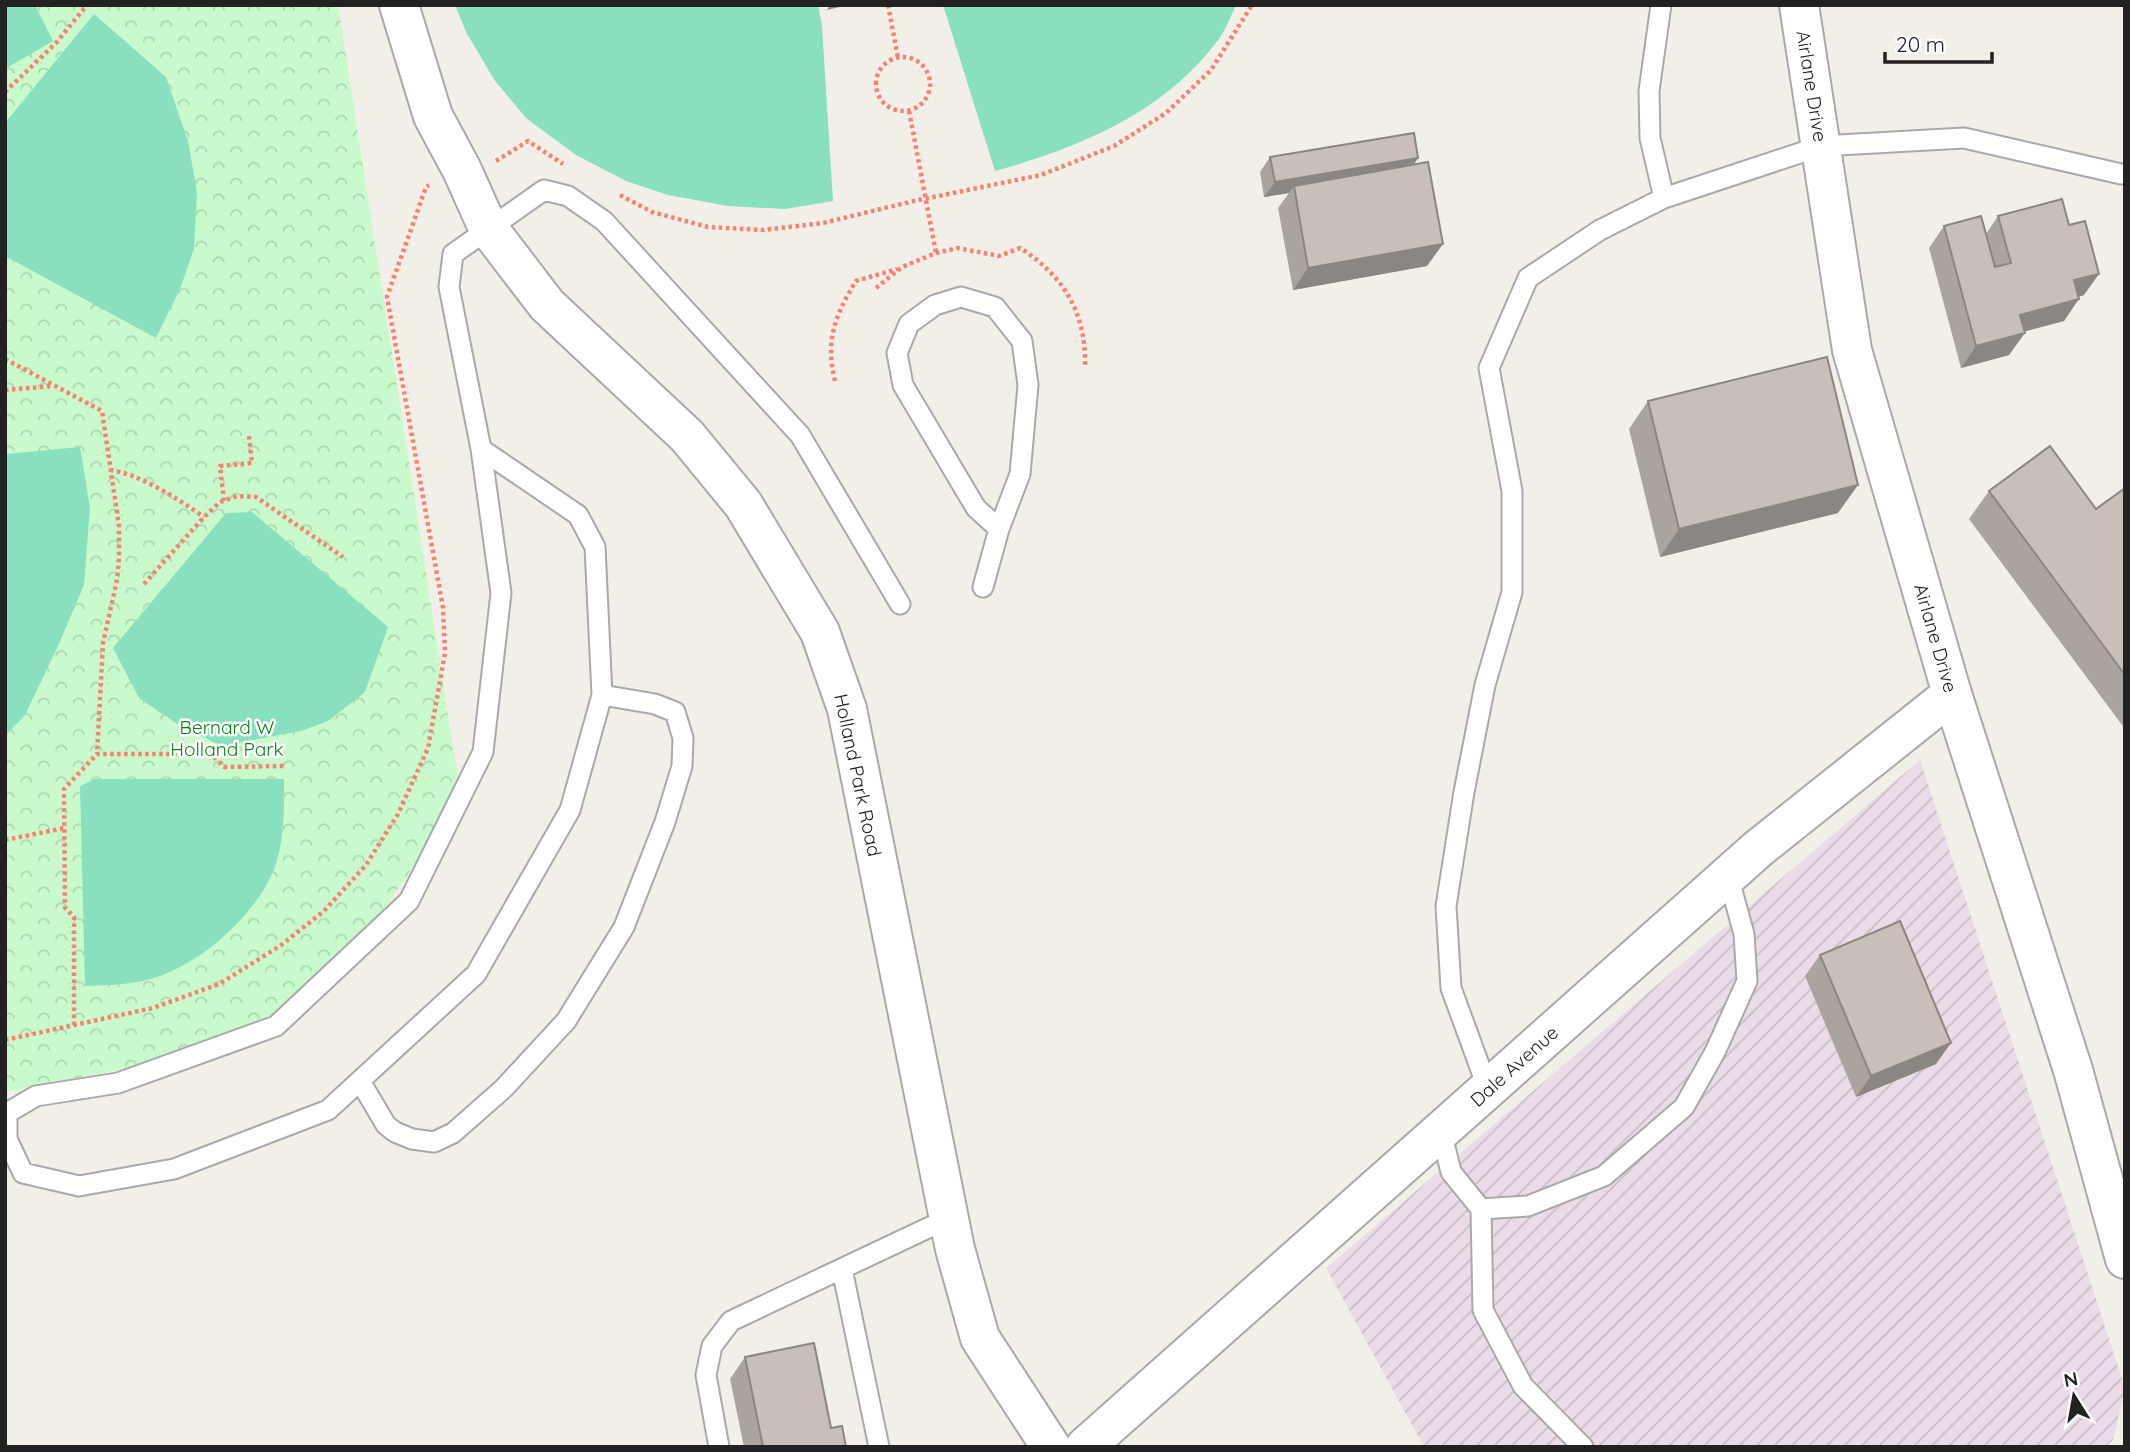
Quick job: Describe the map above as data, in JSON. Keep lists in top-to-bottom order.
{
  "streets": {
    "street": ["Airlane Drive", "Holland Park Road", "Dale Avenue"]
  },
  "crossings": [
    ["Airlane Drive", "Dale Avenue"]
  ],
  "parks": ["Bernard W Holland Park"],
  "scale_bar": "20 m",
  "north": "top"
}
